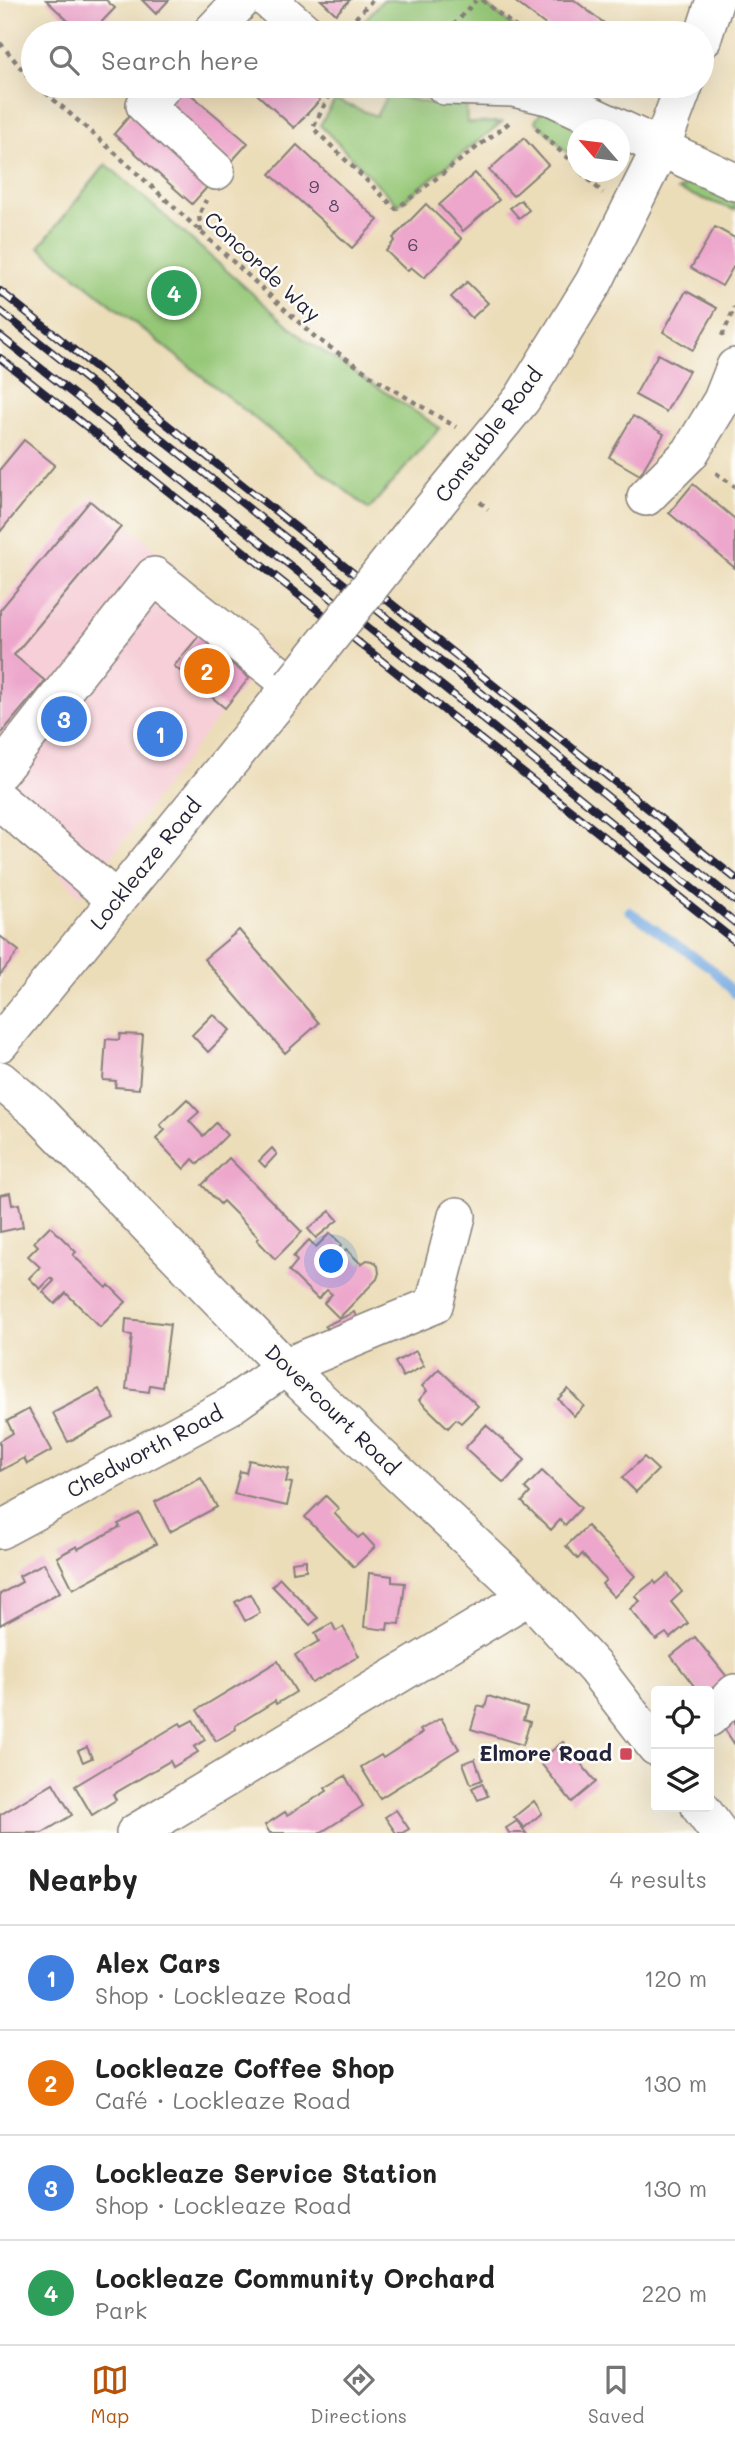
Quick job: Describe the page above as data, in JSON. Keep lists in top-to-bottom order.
{
  "streets": {
    "street": [
      "Constable Road",
      "Lockleaze Road",
      "Dovercourt Road",
      "Chedworth Road"
    ],
    "path": ["Concorde Way"]
  },
  "crossings": [
    ["Concorde Way", "Constable Road"],
    ["Constable Road", "Lockleaze Road"],
    ["Dovercourt Road", "Chedworth Road"]
  ],
  "places": {
    "transit": ["Elmore Road"]
  },
  "house_numbers": ["9", "8", "6"],
  "north": "top left",
  "page": {
    "search": "Search here",
    "pins": [
      "4",
      "2",
      "3",
      "1"
    ],
    "heading": ["Nearby", "4 results"],
    "list": [
      {
        "mark": "1",
        "name": "Alex Cars",
        "note": "Shop · Lockleaze Road",
        "value": "120 m"
      },
      {
        "mark": "2",
        "name": "Lockleaze Coffee Shop",
        "note": "Café · Lockleaze Road",
        "value": "130 m"
      },
      {
        "mark": "3",
        "name": "Lockleaze Service Station",
        "note": "Shop · Lockleaze Road",
        "value": "130 m"
      },
      {
        "mark": "4",
        "name": "Lockleaze Community Orchard",
        "note": "Park",
        "value": "220 m"
      }
    ],
    "nav": ["Map", "Directions", "Saved"]
  }
}
